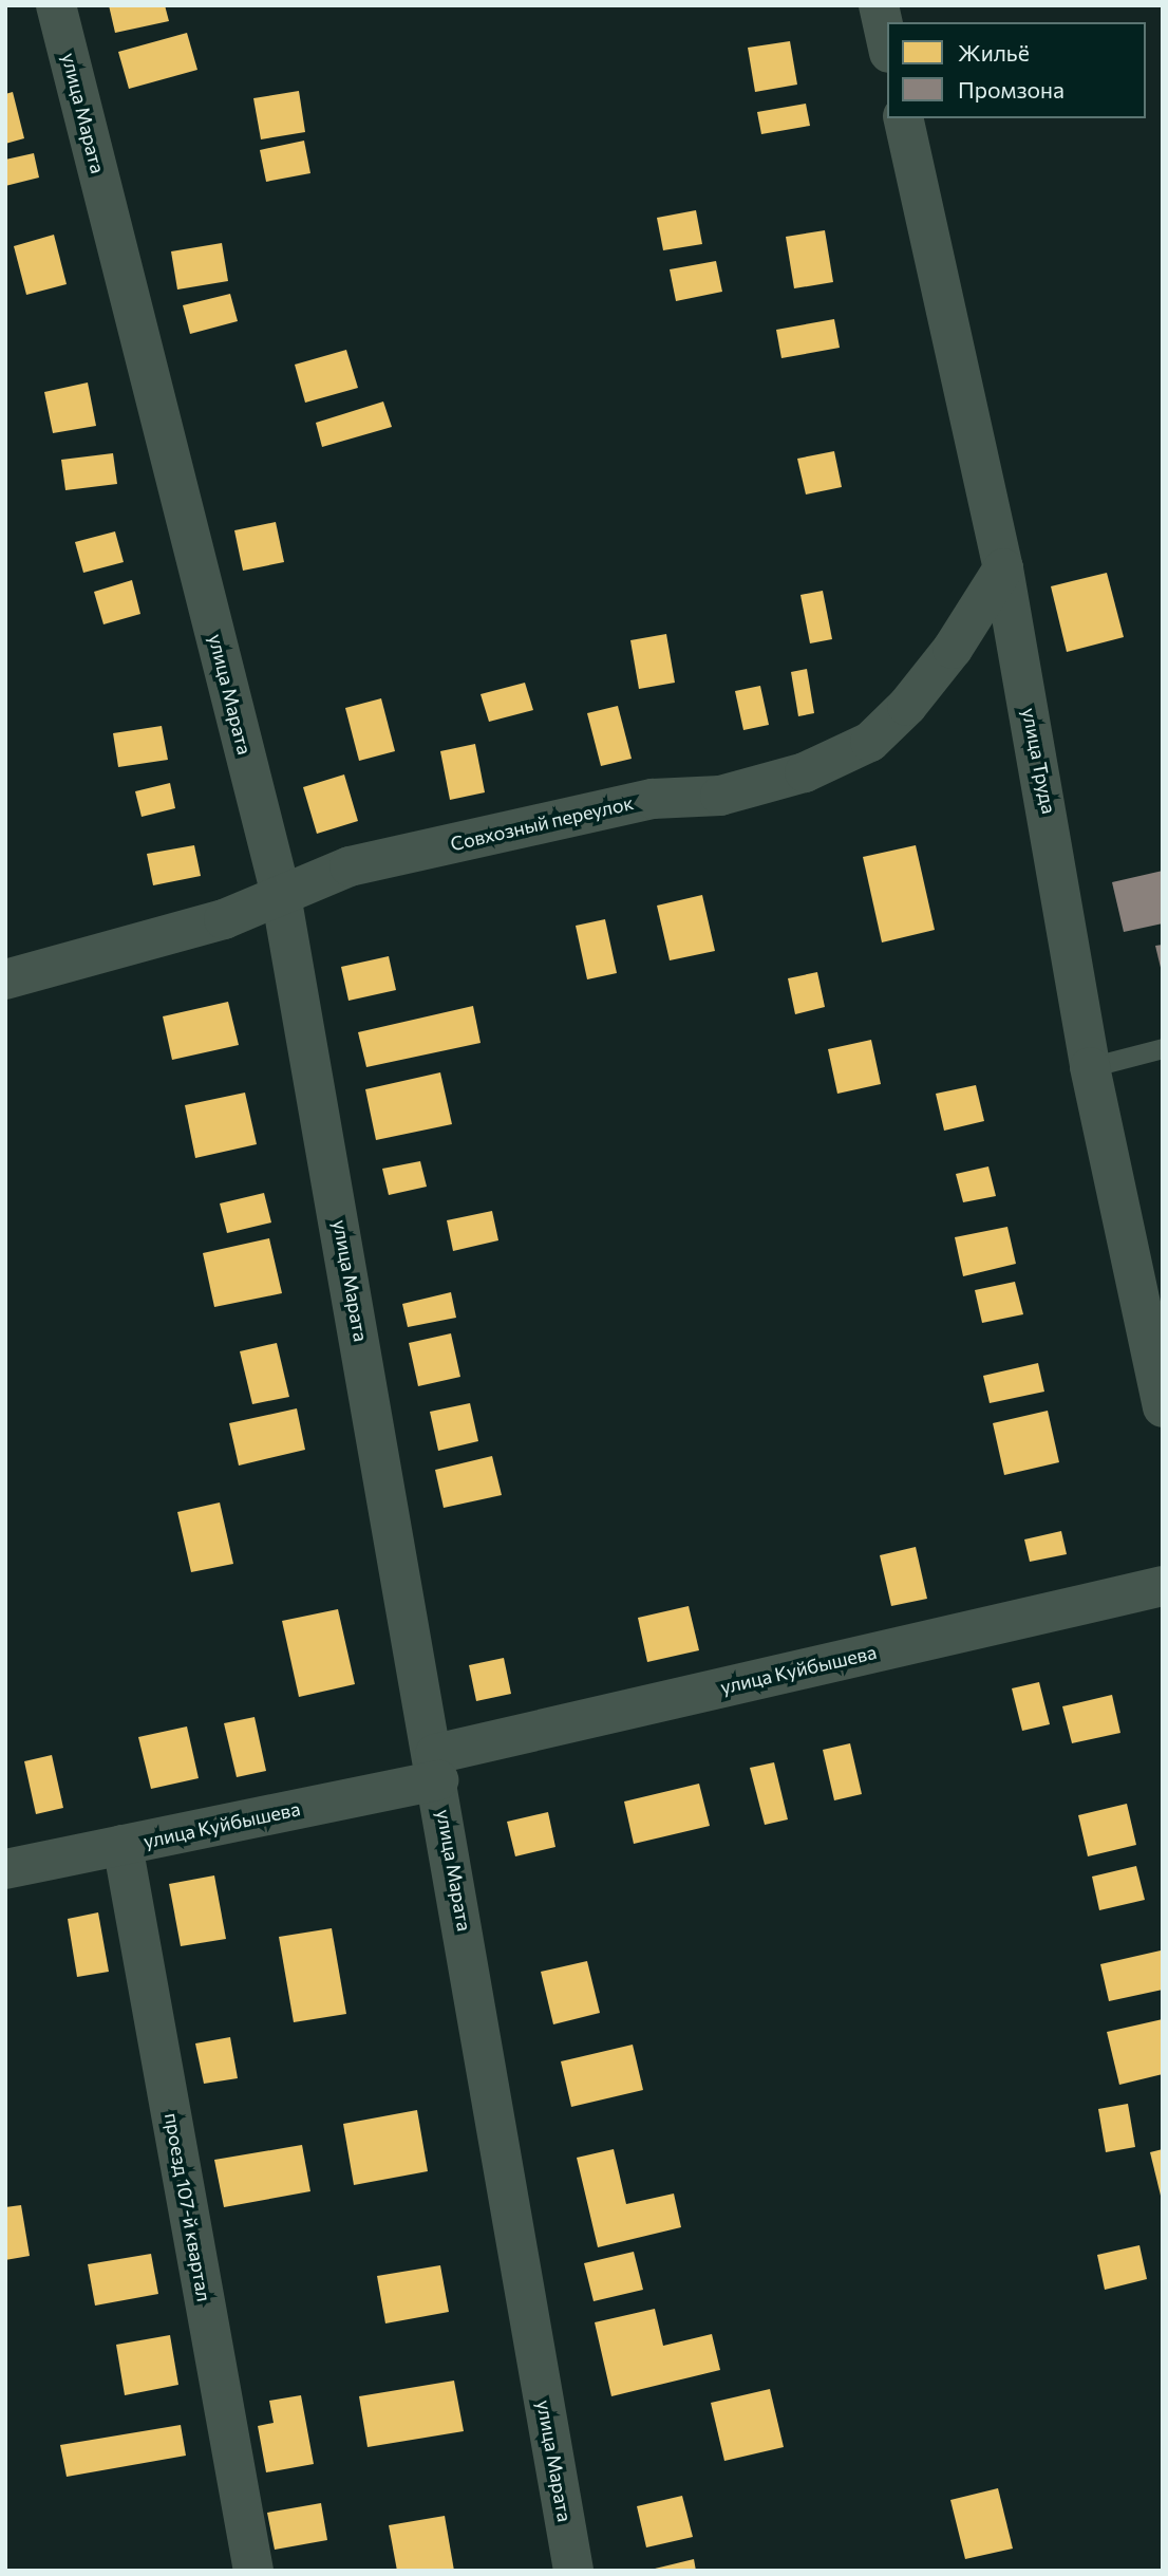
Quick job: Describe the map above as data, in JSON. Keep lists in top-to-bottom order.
{
  "streets": {
    "street": [
      "улица Марата",
      "улица Труда",
      "Совхозный переулок",
      "улица Куйбышева",
      "проезд 107-й квартал"
    ]
  },
  "crossings": [
    ["улица Марата", "Совхозный переулок"],
    ["улица Марата", "улица Куйбышева"],
    ["улица Труда", "Совхозный переулок"],
    ["улица Куйбышева", "проезд 107-й квартал"]
  ],
  "legend": ["Жильё", "Промзона"]
}
